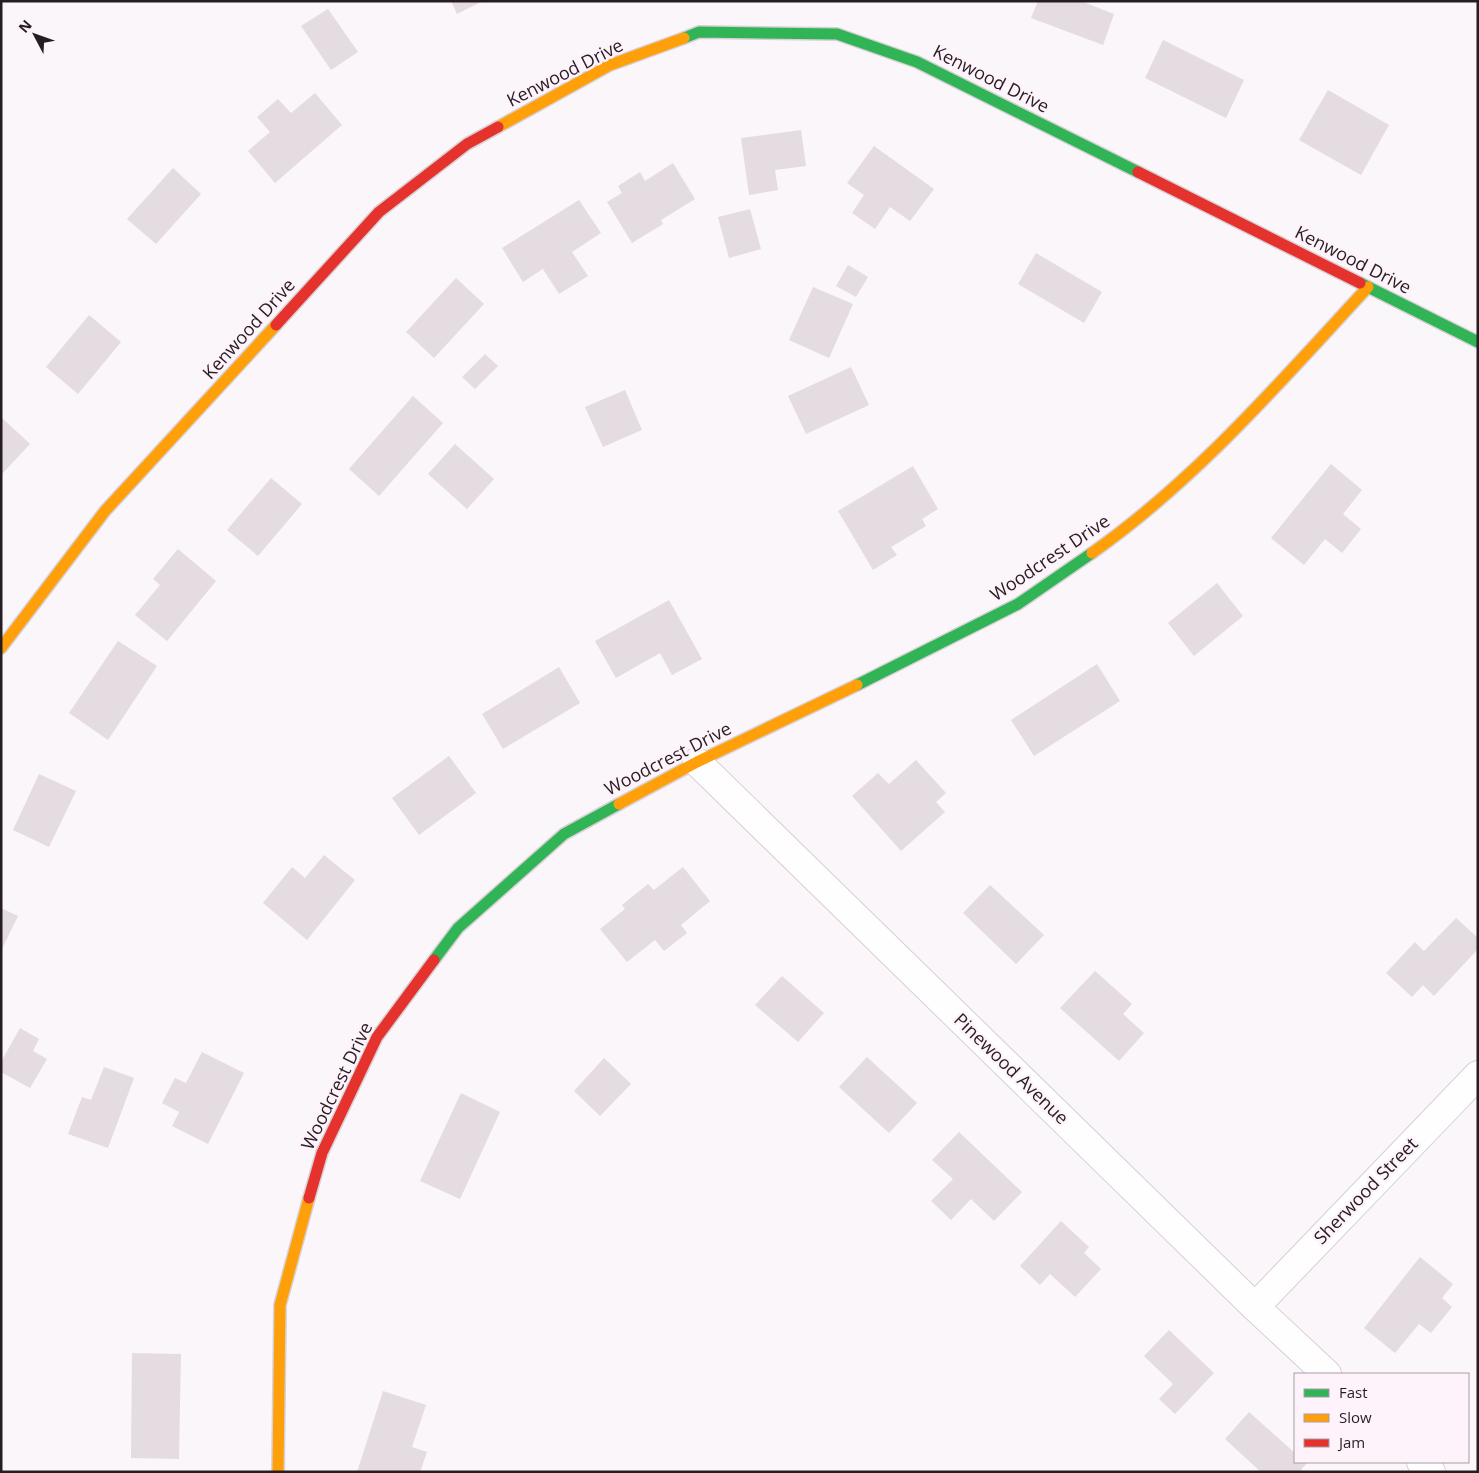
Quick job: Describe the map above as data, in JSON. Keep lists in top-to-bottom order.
{
  "streets": {
    "street": [
      "Kenwood Drive",
      "Woodcrest Drive",
      "Pinewood Avenue",
      "Sherwood Street"
    ]
  },
  "crossings": [
    ["Kenwood Drive", "Woodcrest Drive"],
    ["Woodcrest Drive", "Pinewood Avenue"],
    ["Pinewood Avenue", "Sherwood Street"]
  ],
  "legend": ["Fast", "Slow", "Jam"],
  "north": "top left"
}
